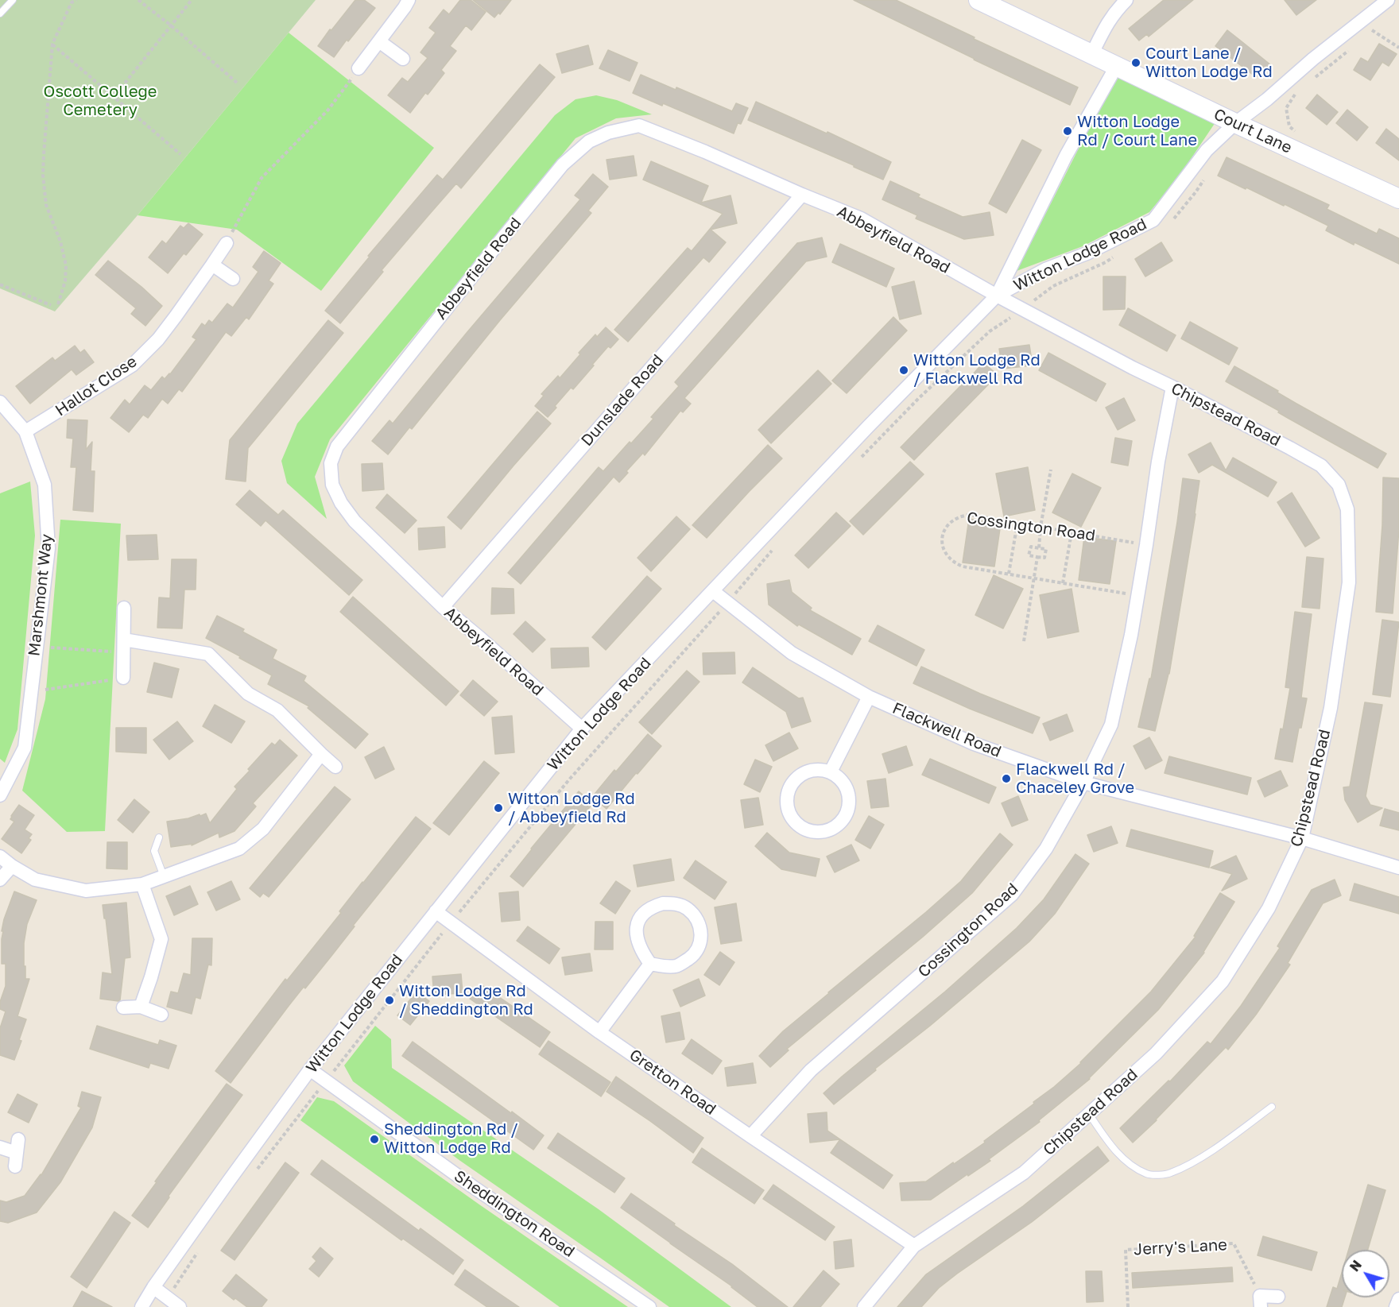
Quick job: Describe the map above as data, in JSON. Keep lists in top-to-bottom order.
{
  "streets": {
    "street": [
      "Court Lane",
      "Abbeyfield Road",
      "Witton Lodge Road",
      "Hallot Close",
      "Dunslade Road",
      "Chipstead Road",
      "Cossington Road",
      "Marshmont Way",
      "Flackwell Road",
      "Gretton Road",
      "Sheddington Road"
    ],
    "path": ["Jerry's Lane"]
  },
  "crossings": [
    ["Court Lane", "Witton Lodge Road"],
    ["Abbeyfield Road", "Witton Lodge Road"],
    ["Abbeyfield Road", "Dunslade Road"],
    ["Abbeyfield Road", "Chipstead Road"],
    ["Witton Lodge Road", "Chipstead Road"],
    ["Witton Lodge Road", "Flackwell Road"],
    ["Witton Lodge Road", "Gretton Road"],
    ["Witton Lodge Road", "Sheddington Road"],
    ["Hallot Close", "Marshmont Way"],
    ["Chipstead Road", "Cossington Road"],
    ["Chipstead Road", "Flackwell Road"],
    ["Chipstead Road", "Gretton Road"],
    ["Cossington Road", "Flackwell Road"],
    ["Cossington Road", "Gretton Road"]
  ],
  "parks": ["Oscott College Cemetery"],
  "places": [
    "Court Lane / Witton Lodge Rd",
    "Witton Lodge Rd / Court Lane",
    "Witton Lodge Rd / Flackwell Rd",
    "Flackwell Rd / Chaceley Grove",
    "Witton Lodge Rd / Abbeyfield Rd",
    "Witton Lodge Rd / Sheddington Rd",
    "Sheddington Rd / Witton Lodge Rd"
  ],
  "north": "top left"
}
